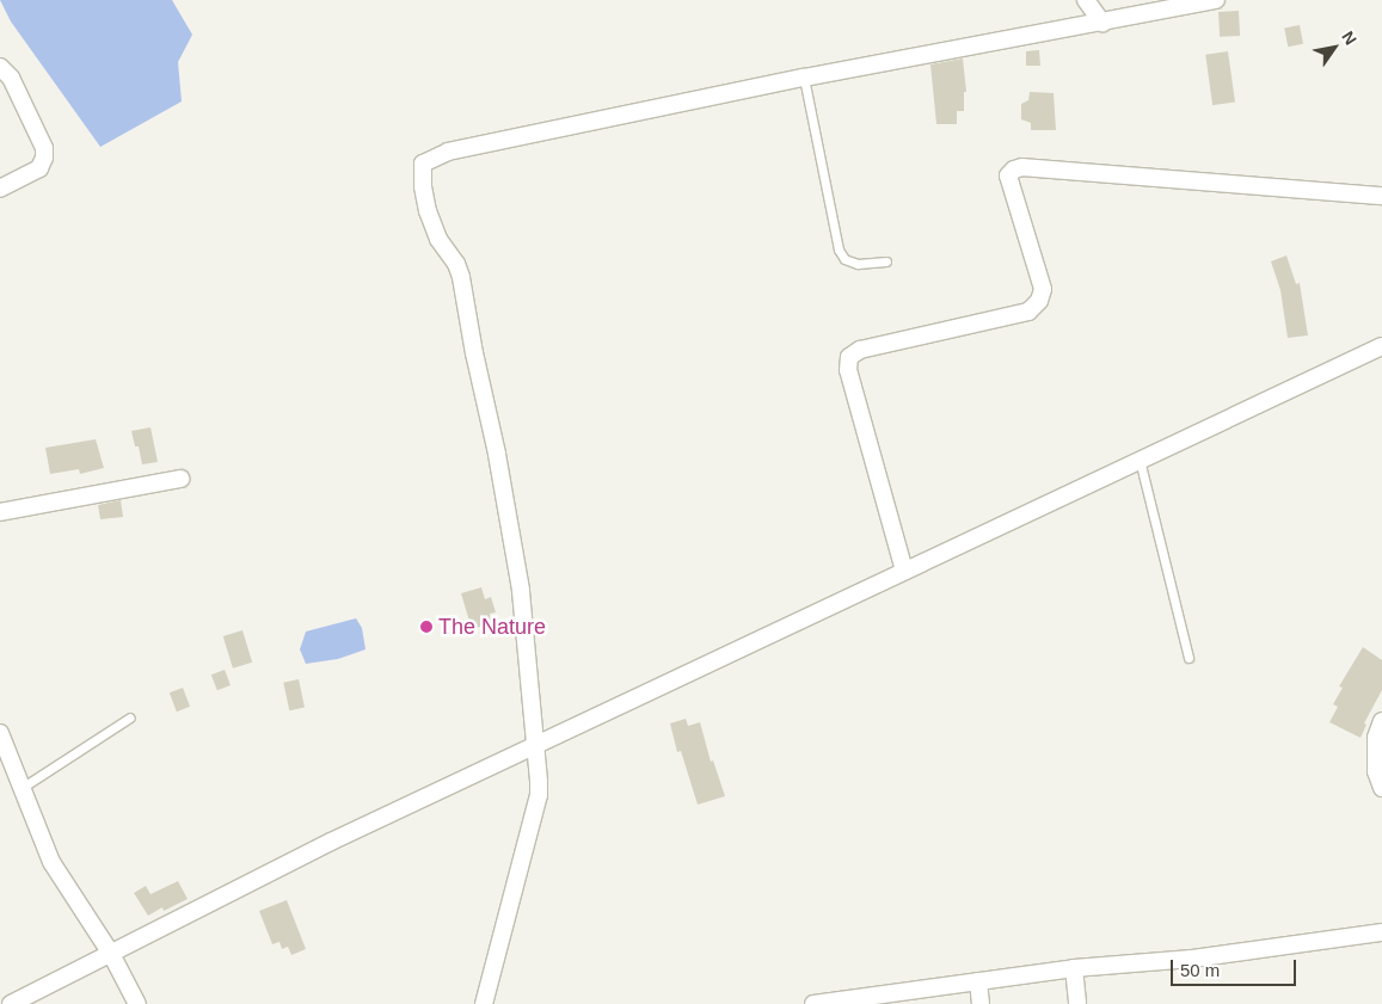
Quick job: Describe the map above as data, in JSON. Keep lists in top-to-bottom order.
{
  "places": ["The Nature"],
  "scale_bar": "50 m",
  "north": "top right"
}
